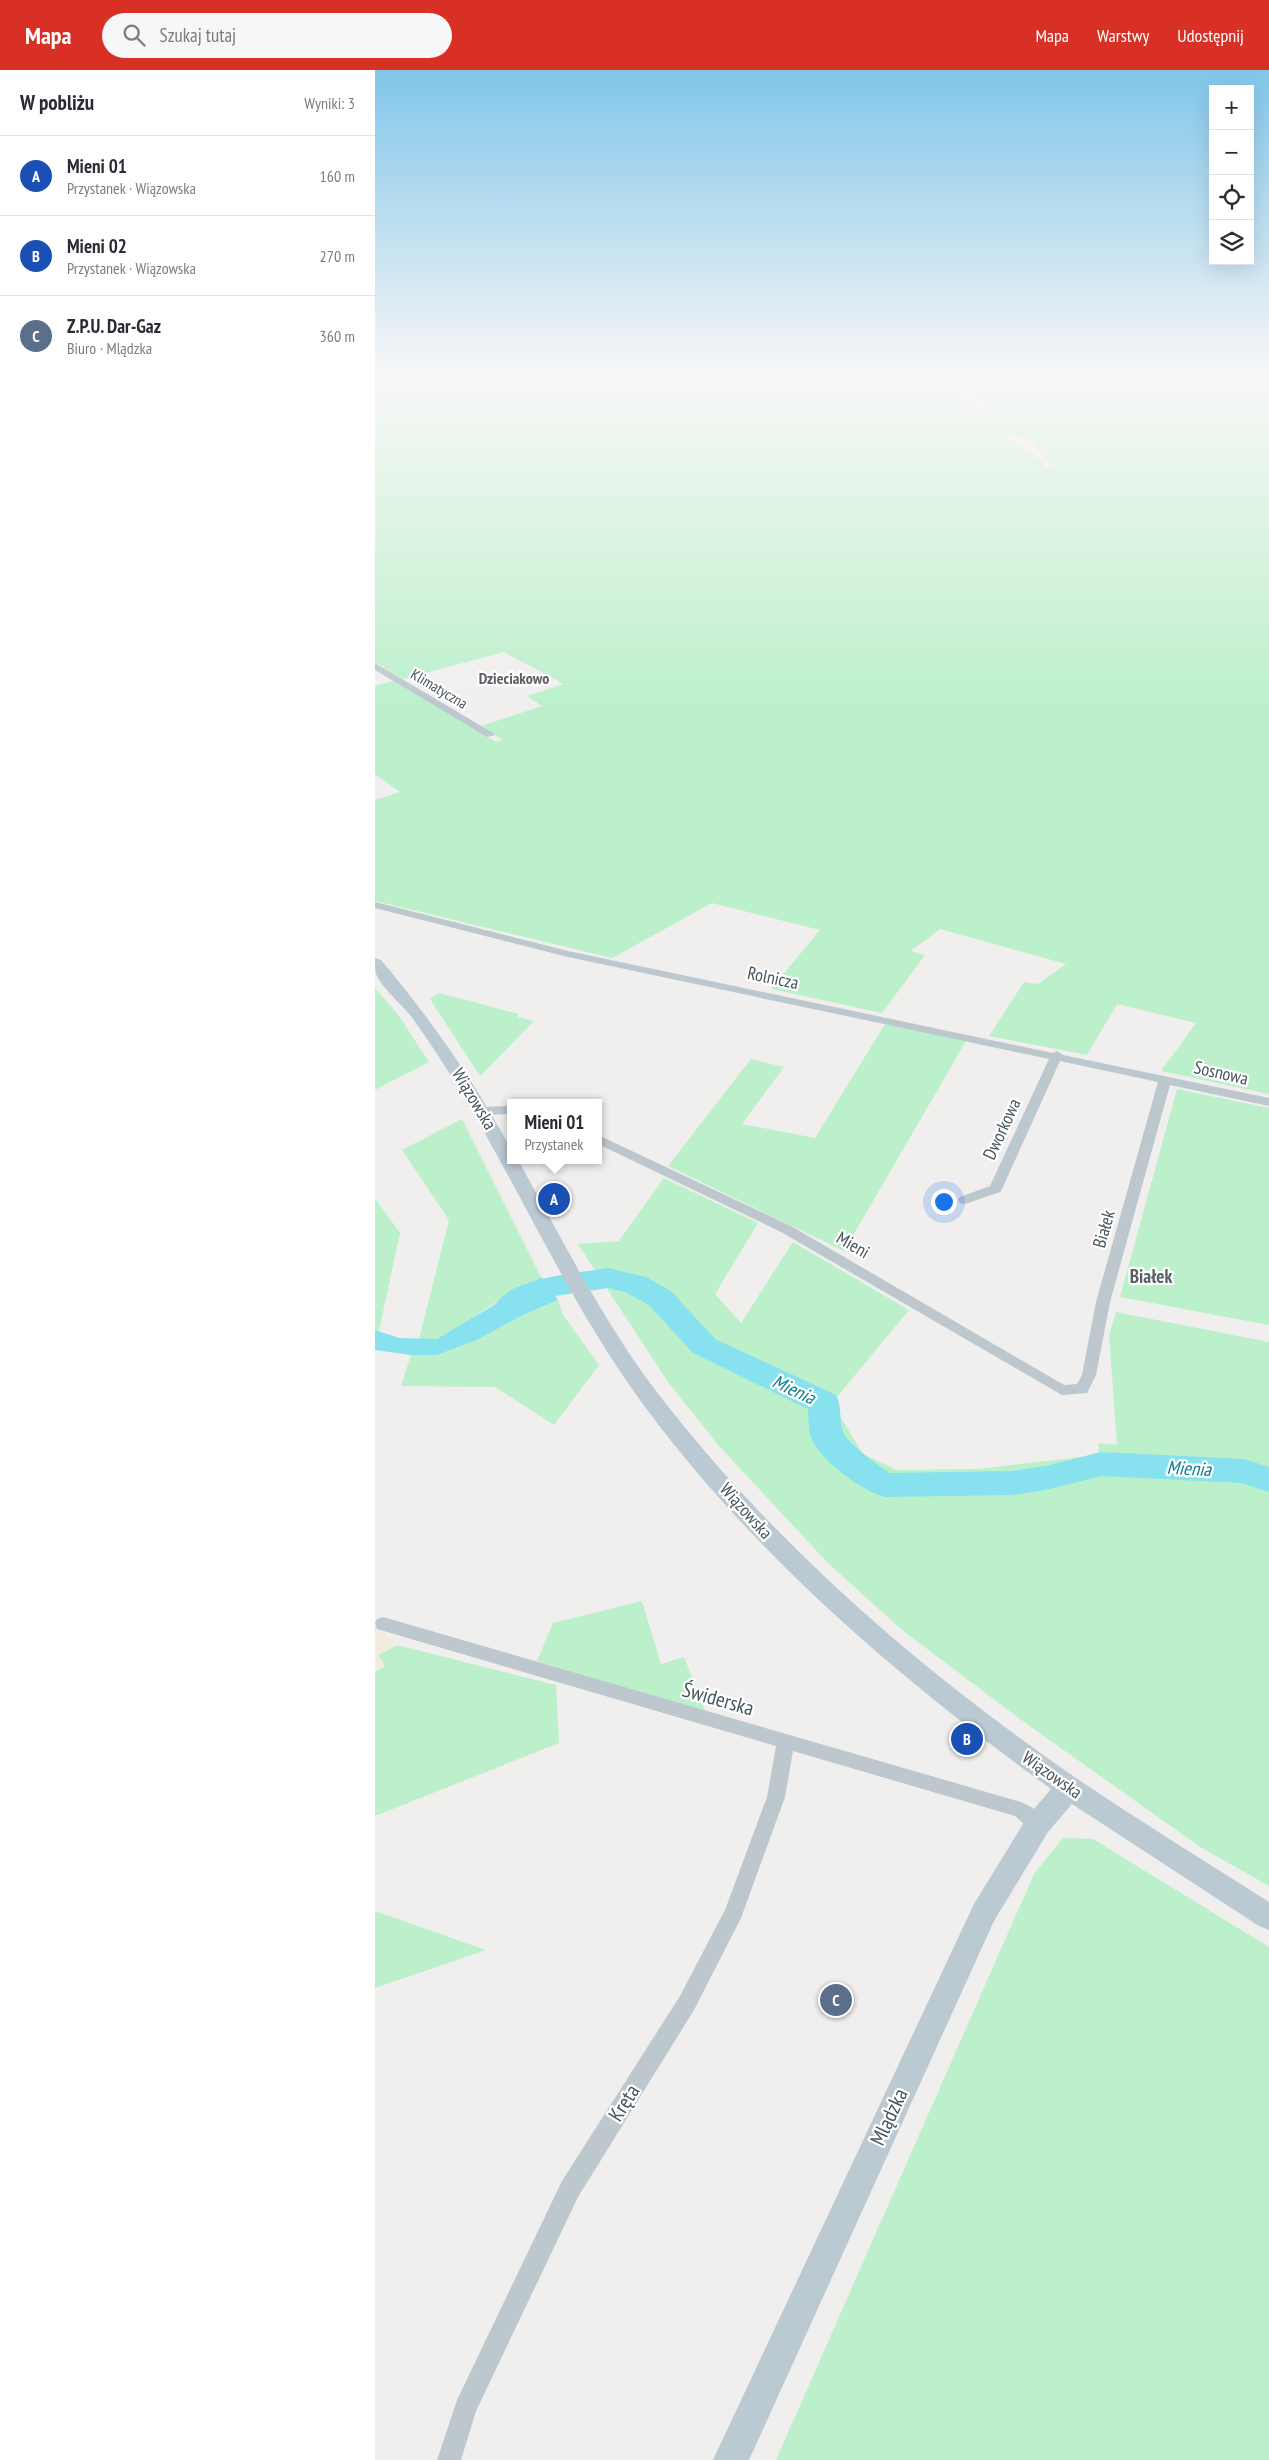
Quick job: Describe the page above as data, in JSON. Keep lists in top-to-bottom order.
{
  "streets": {
    "main road": ["Wiązowska", "Mlądzka"],
    "street": [
      "Klimatyczna",
      "Rolnicza",
      "Sosnowa",
      "Dworkowa",
      "Białek",
      "Mieni",
      "Świderska",
      "Kręta"
    ]
  },
  "crossings": [
    ["Rolnicza", "Sosnowa"],
    ["Rolnicza", "Dworkowa"],
    ["Rolnicza", "Białek"],
    ["Sosnowa", "Białek"],
    ["Wiązowska", "Mlądzka"],
    ["Białek", "Mieni"],
    ["Świderska", "Kręta"],
    ["Świderska", "Mlądzka"]
  ],
  "districts": ["Dzieciakowo", "Białek"],
  "water": ["Mienia"],
  "page": {
    "header": "Mapa",
    "search": "Szukaj tutaj",
    "nav": ["Mapa", "Warstwy", "Udostępnij"],
    "heading": ["W pobliżu", "Wyniki: 3"],
    "map_buttons": ["+", "−"],
    "list": [
      {
        "mark": "A",
        "name": "Mieni 01",
        "note": "Przystanek · Wiązowska",
        "value": "160 m"
      },
      {
        "mark": "B",
        "name": "Mieni 02",
        "note": "Przystanek · Wiązowska",
        "value": "270 m"
      },
      {
        "mark": "C",
        "name": "Z.P.U. Dar-Gaz",
        "note": "Biuro · Mlądzka",
        "value": "360 m"
      }
    ],
    "popup": ["Mieni 01", "Przystanek"],
    "pins": ["A", "B", "C"]
  }
}
